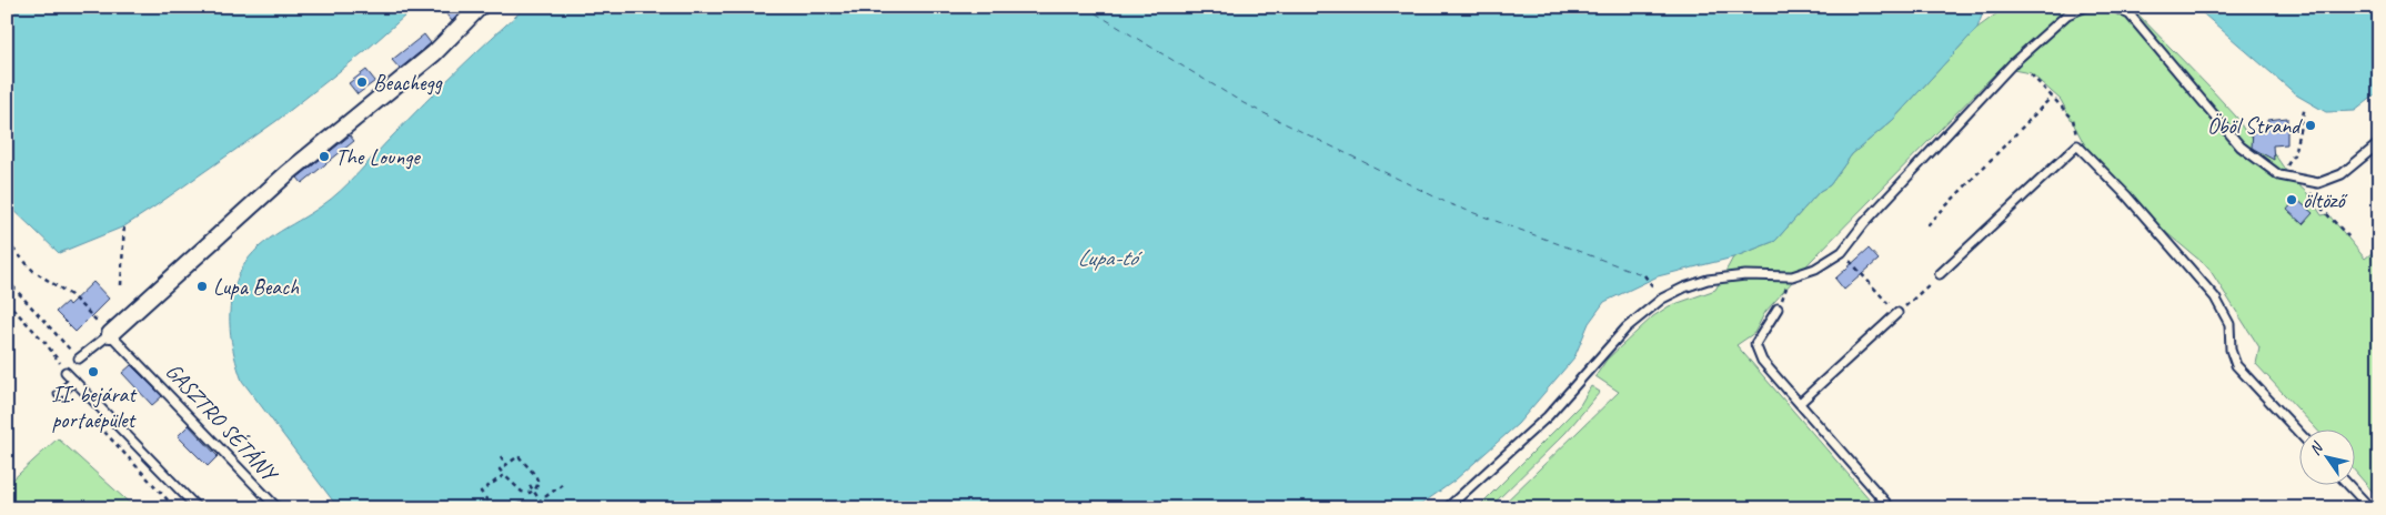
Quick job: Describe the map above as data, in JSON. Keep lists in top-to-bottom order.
{
  "streets": {
    "lane": ["GASZTRO SÉTÁNY"]
  },
  "water": ["Lupa-tó"],
  "places": [
    "Beachegg",
    "Öböl Strand",
    "The Lounge",
    "öltöző",
    "Lupa Beach",
    "II. bejárat portaépület"
  ],
  "north": "top left"
}
